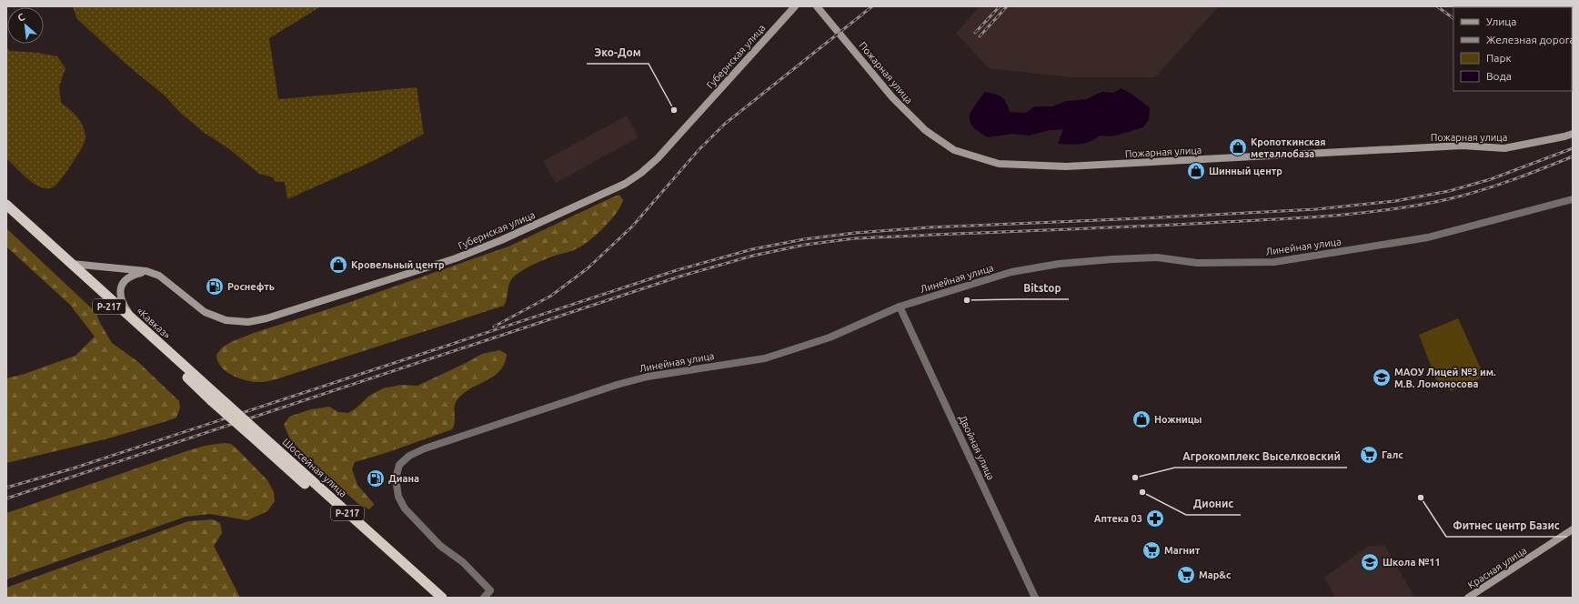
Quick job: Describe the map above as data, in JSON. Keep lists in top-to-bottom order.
{
  "streets": {
    "highway": ["Р-217", "«Кавказ»", "Шоссейная улица"],
    "main road": ["Губернская улица", "Пожарная улица", "Красная улица"],
    "street": ["Линейная улица", "Двойная улица"]
  },
  "crossings": [
    ["Губернская улица", "«Кавказ»"],
    ["Линейная улица", "Двойная улица"],
    ["«Кавказ»", "Шоссейная улица"]
  ],
  "places": {
    "other": [
      "Эко-Дом",
      "Bitstop",
      "Агрокомплекс Выселковский",
      "Дионис",
      "Фитнес центр Базис"
    ],
    "shop": [
      "Кропоткинская металлобаза",
      "Шинный центр",
      "Кровельный центр",
      "Ножницы"
    ],
    "fuel station": ["Роснефть", "Диана"],
    "school or university": ["МАОУ Лицей №3 им. М.В. Ломоносова", "Школа №11"],
    "supermarket": ["Галс", "Магнит", "Мар&с"],
    "pharmacy": ["Аптека 03"]
  },
  "legend": [
    "Улица",
    "Железная дорога",
    "Парк",
    "Вода"
  ],
  "north": "top left"
}
